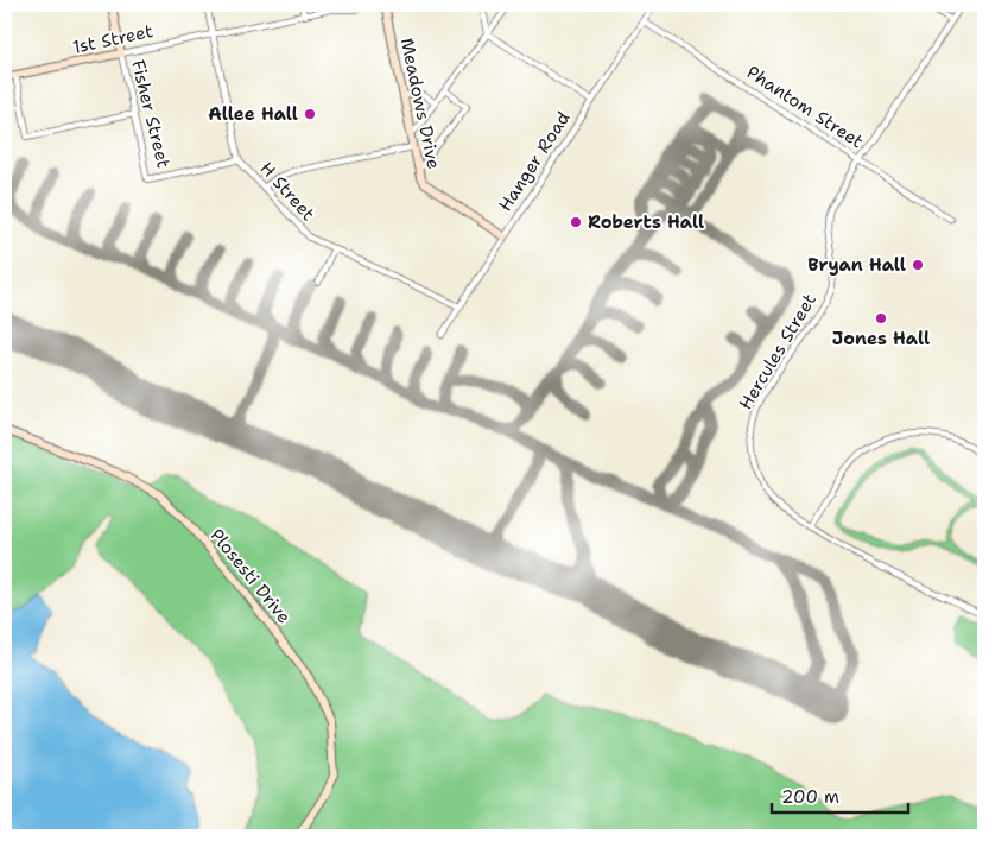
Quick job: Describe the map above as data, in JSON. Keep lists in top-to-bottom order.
{
  "streets": {
    "street": [
      "1st Street",
      "Meadows Drive",
      "Phantom Street",
      "Fisher Street",
      "Hanger Road",
      "H Street",
      "Hercules Street",
      "Plosesti Drive"
    ]
  },
  "crossings": [
    ["1st Street", "Fisher Street"],
    ["1st Street", "H Street"],
    ["Meadows Drive", "Hanger Road"],
    ["Phantom Street", "Hanger Road"],
    ["Phantom Street", "Hercules Street"],
    ["Fisher Street", "H Street"],
    ["Hanger Road", "H Street"]
  ],
  "places": [
    "Allee Hall",
    "Roberts Hall",
    "Bryan Hall",
    "Jones Hall"
  ],
  "scale_bar": "200 m"
}
